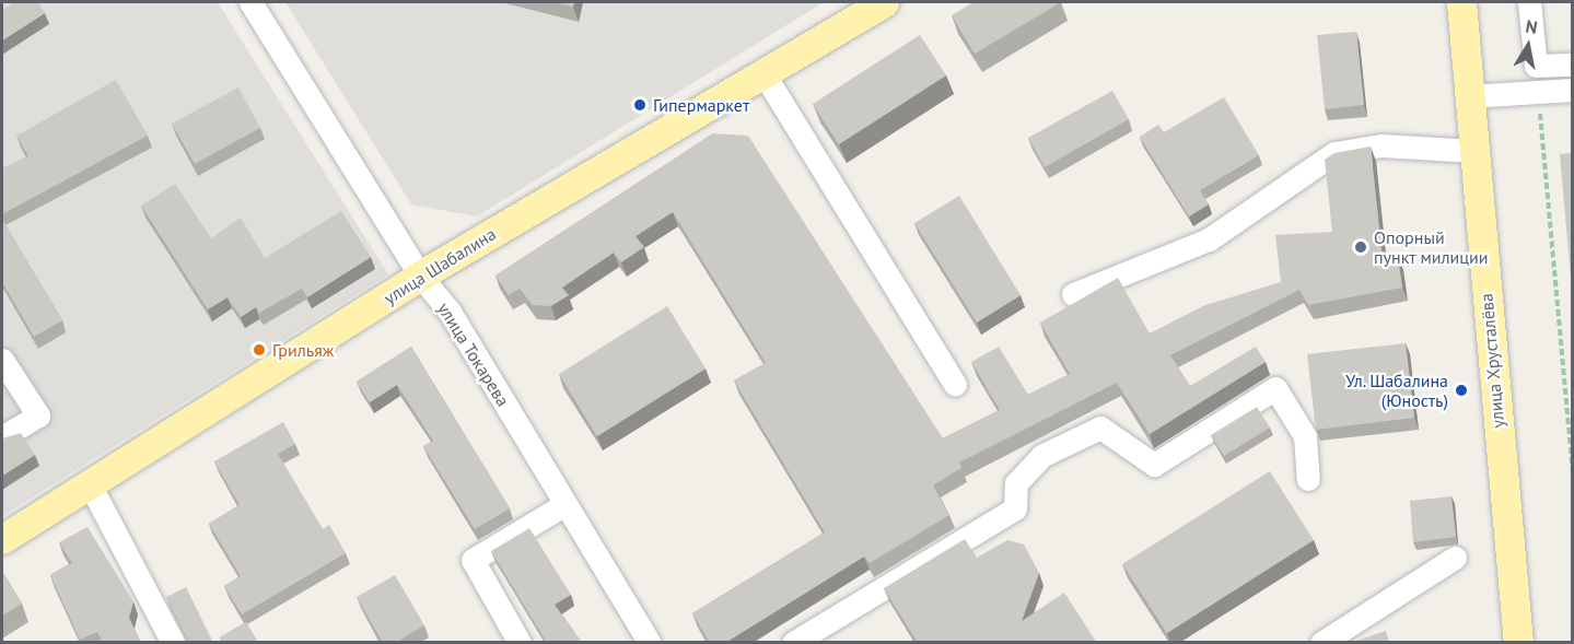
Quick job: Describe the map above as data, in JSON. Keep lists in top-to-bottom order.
{
  "streets": {
    "main road": ["улица Шабалина", "улица Хрусталёва"],
    "street": ["улица Токарева"]
  },
  "crossings": [
    ["улица Шабалина", "улица Токарева"]
  ],
  "places": [
    "Гипермаркет",
    "Опорный пункт милиции",
    "Грильяж",
    "Ул. Шабалина (Юность)"
  ],
  "north": "top"
}
